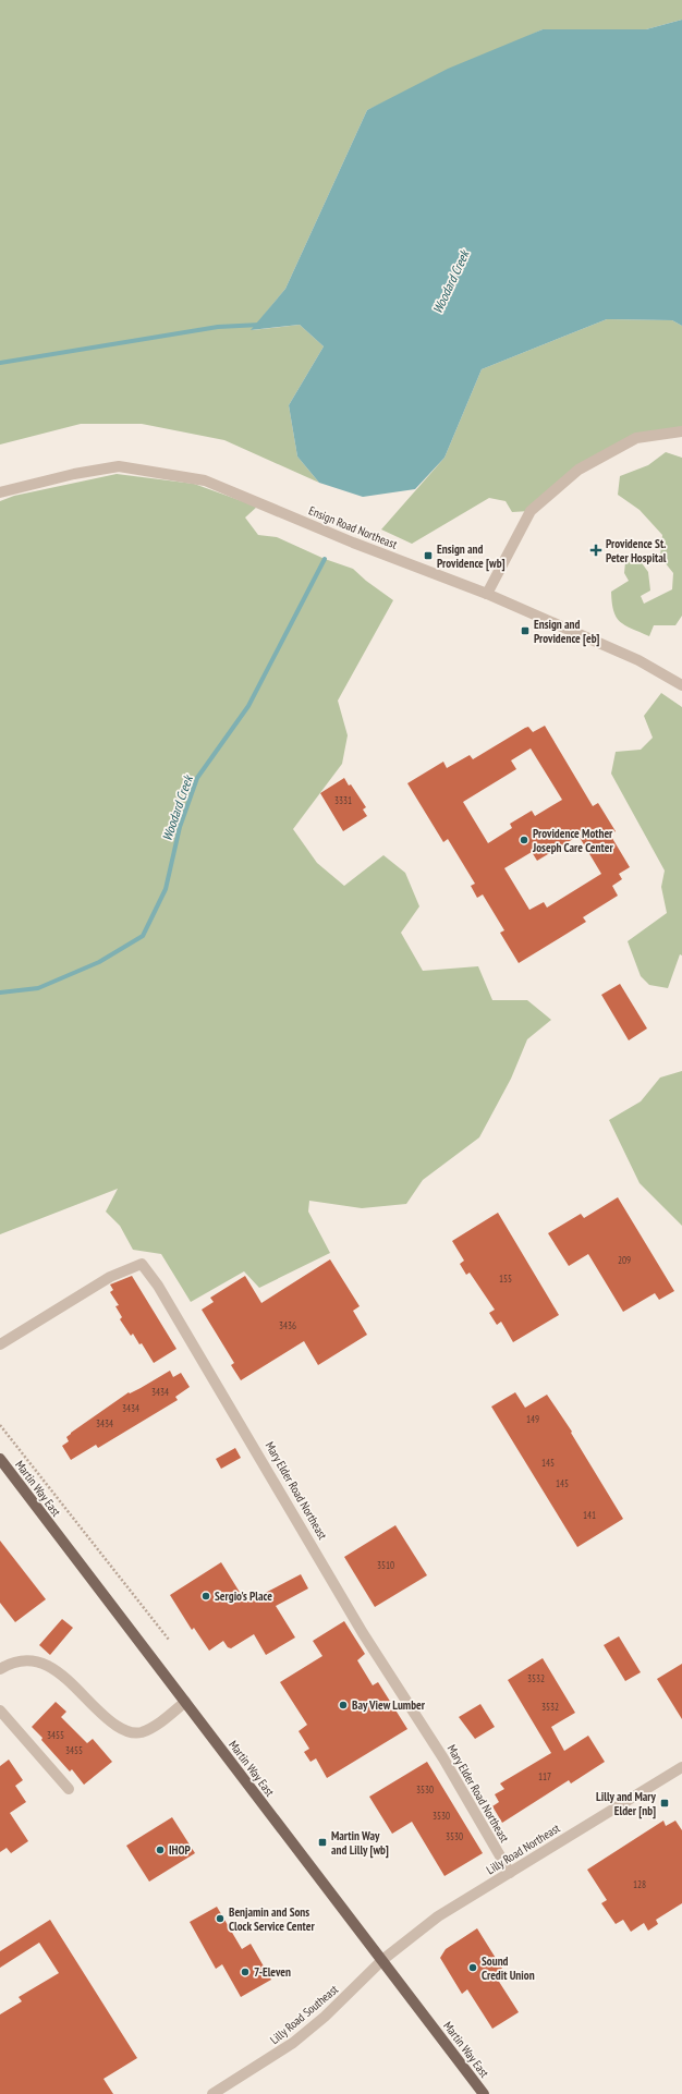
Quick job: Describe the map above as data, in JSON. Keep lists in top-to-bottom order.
{
  "streets": {
    "main road": ["Martin Way East"],
    "street": [
      "Ensign Road Northeast",
      "Mary Elder Road Northeast",
      "Lilly Road Northeast",
      "Lilly Road Southeast"
    ]
  },
  "crossings": [
    ["Martin Way East", "Lilly Road Northeast"],
    ["Martin Way East", "Lilly Road Southeast"],
    ["Mary Elder Road Northeast", "Lilly Road Northeast"],
    ["Lilly Road Northeast", "Lilly Road Southeast"]
  ],
  "water": ["Woodard Creek"],
  "places": {
    "health": ["Providence St. Peter Hospital"],
    "transit": [
      "Ensign and Providence [wb]",
      "Ensign and Providence [eb]",
      "Lilly and Mary Elder [nb]",
      "Martin Way and Lilly [wb]"
    ],
    "other": [
      "Providence Mother Joseph Care Center",
      "Sergio's Place",
      "Bay View Lumber",
      "IHOP",
      "Benjamin and Sons Clock Service Center",
      "Sound Credit Union",
      "7-Eleven"
    ]
  },
  "house_numbers": [
    "3331",
    "209",
    "155",
    "3436",
    "3434",
    "3434",
    "149",
    "3434",
    "145",
    "145",
    "141",
    "3510",
    "3532",
    "3532",
    "3455",
    "3455",
    "117",
    "3530",
    "3530",
    "3530",
    "128"
  ]
}
